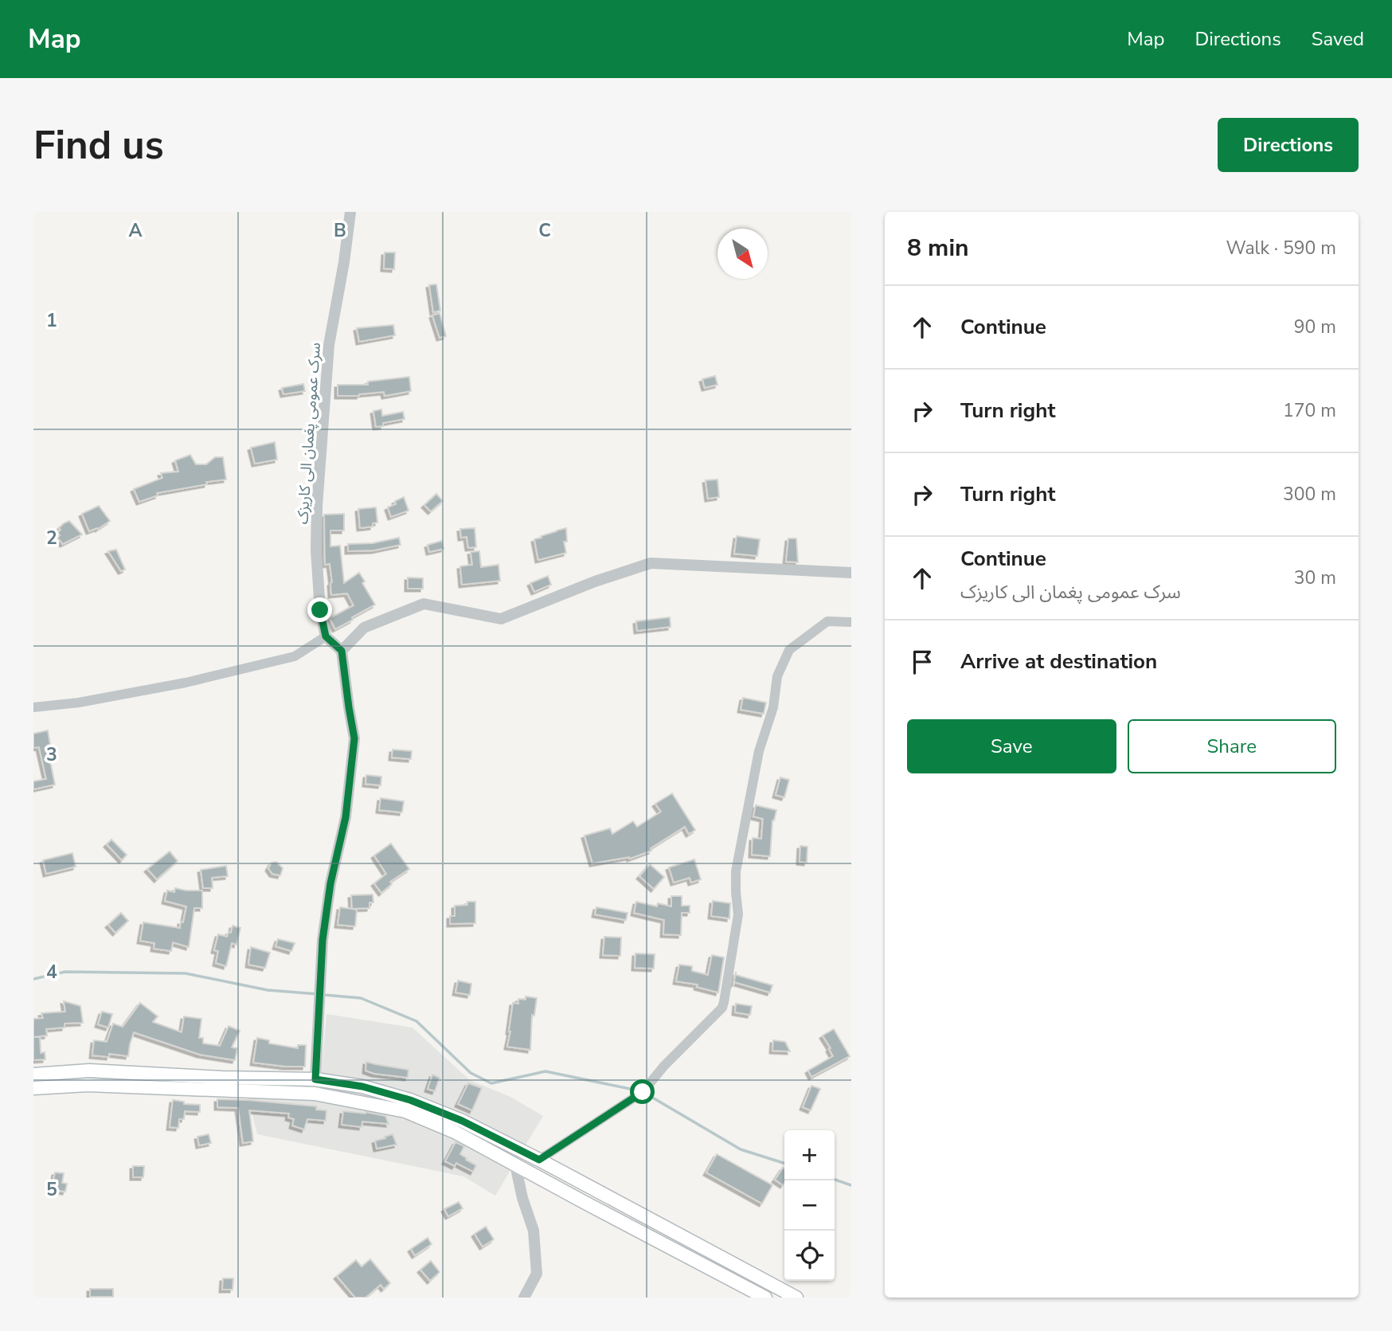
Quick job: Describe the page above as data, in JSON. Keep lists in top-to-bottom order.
{
  "streets": {
    "street": ["سرک عمومی پغمان الی کاریزک"]
  },
  "north": "bottom right",
  "page": {
    "header": "Map",
    "nav": ["Map", "Directions", "Saved"],
    "buttons": [
      "Directions",
      ["Save", "Share"]
    ],
    "title": "Find us",
    "heading": ["8 min", "Walk · 590 m"],
    "list": [
      ["Continue", "90 m"],
      ["Turn right", "170 m"],
      ["Turn right", "300 m"],
      ["Continue", "سرک عمومی پغمان الی کاریزک", "30 m"],
      "Arrive at destination"
    ],
    "map_buttons": ["+", "−"]
  },
  "grid": {
    "columns": ["A", "B", "C"],
    "rows": [
      "1",
      "2",
      "3",
      "4",
      "5"
    ]
  }
}
